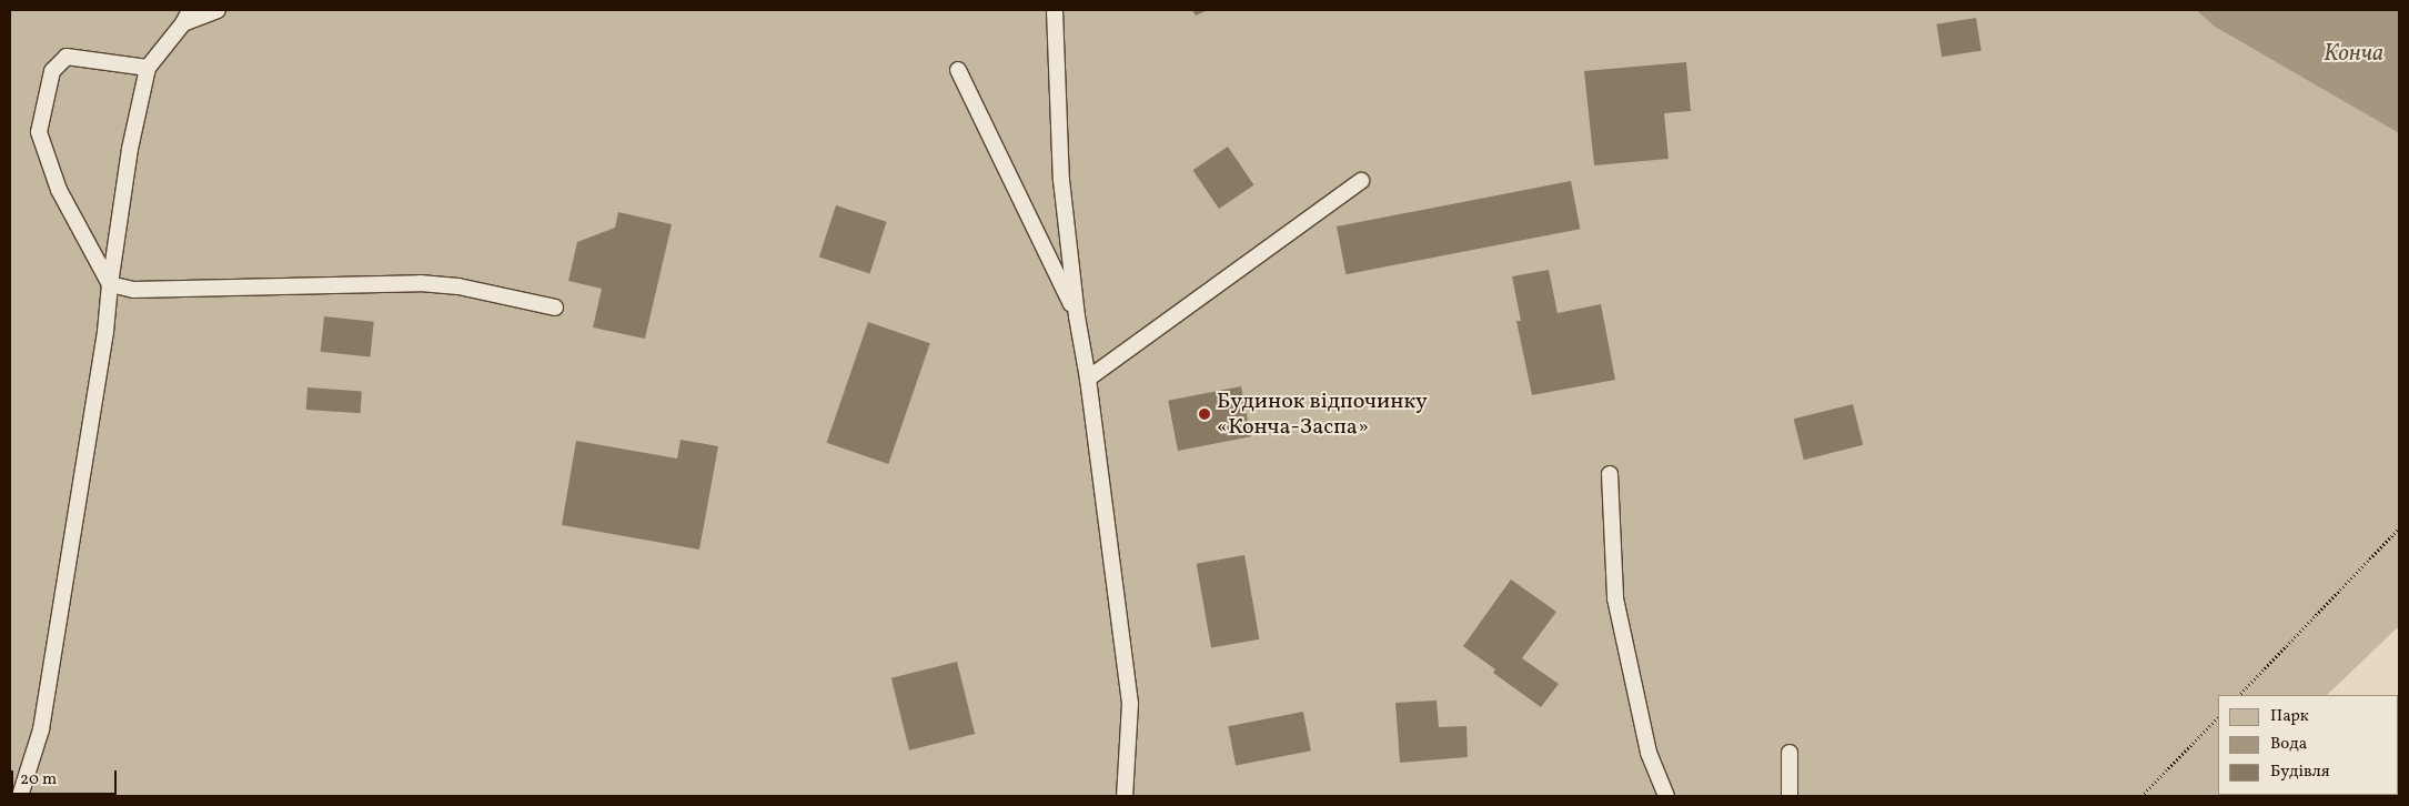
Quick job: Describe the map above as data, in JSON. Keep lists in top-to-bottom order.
{
  "water": ["Конча"],
  "places": ["Будинок відпочинку «Конча-Заспа»"],
  "legend": ["Парк", "Вода", "Будівля"],
  "scale_bar": "20 m"
}
